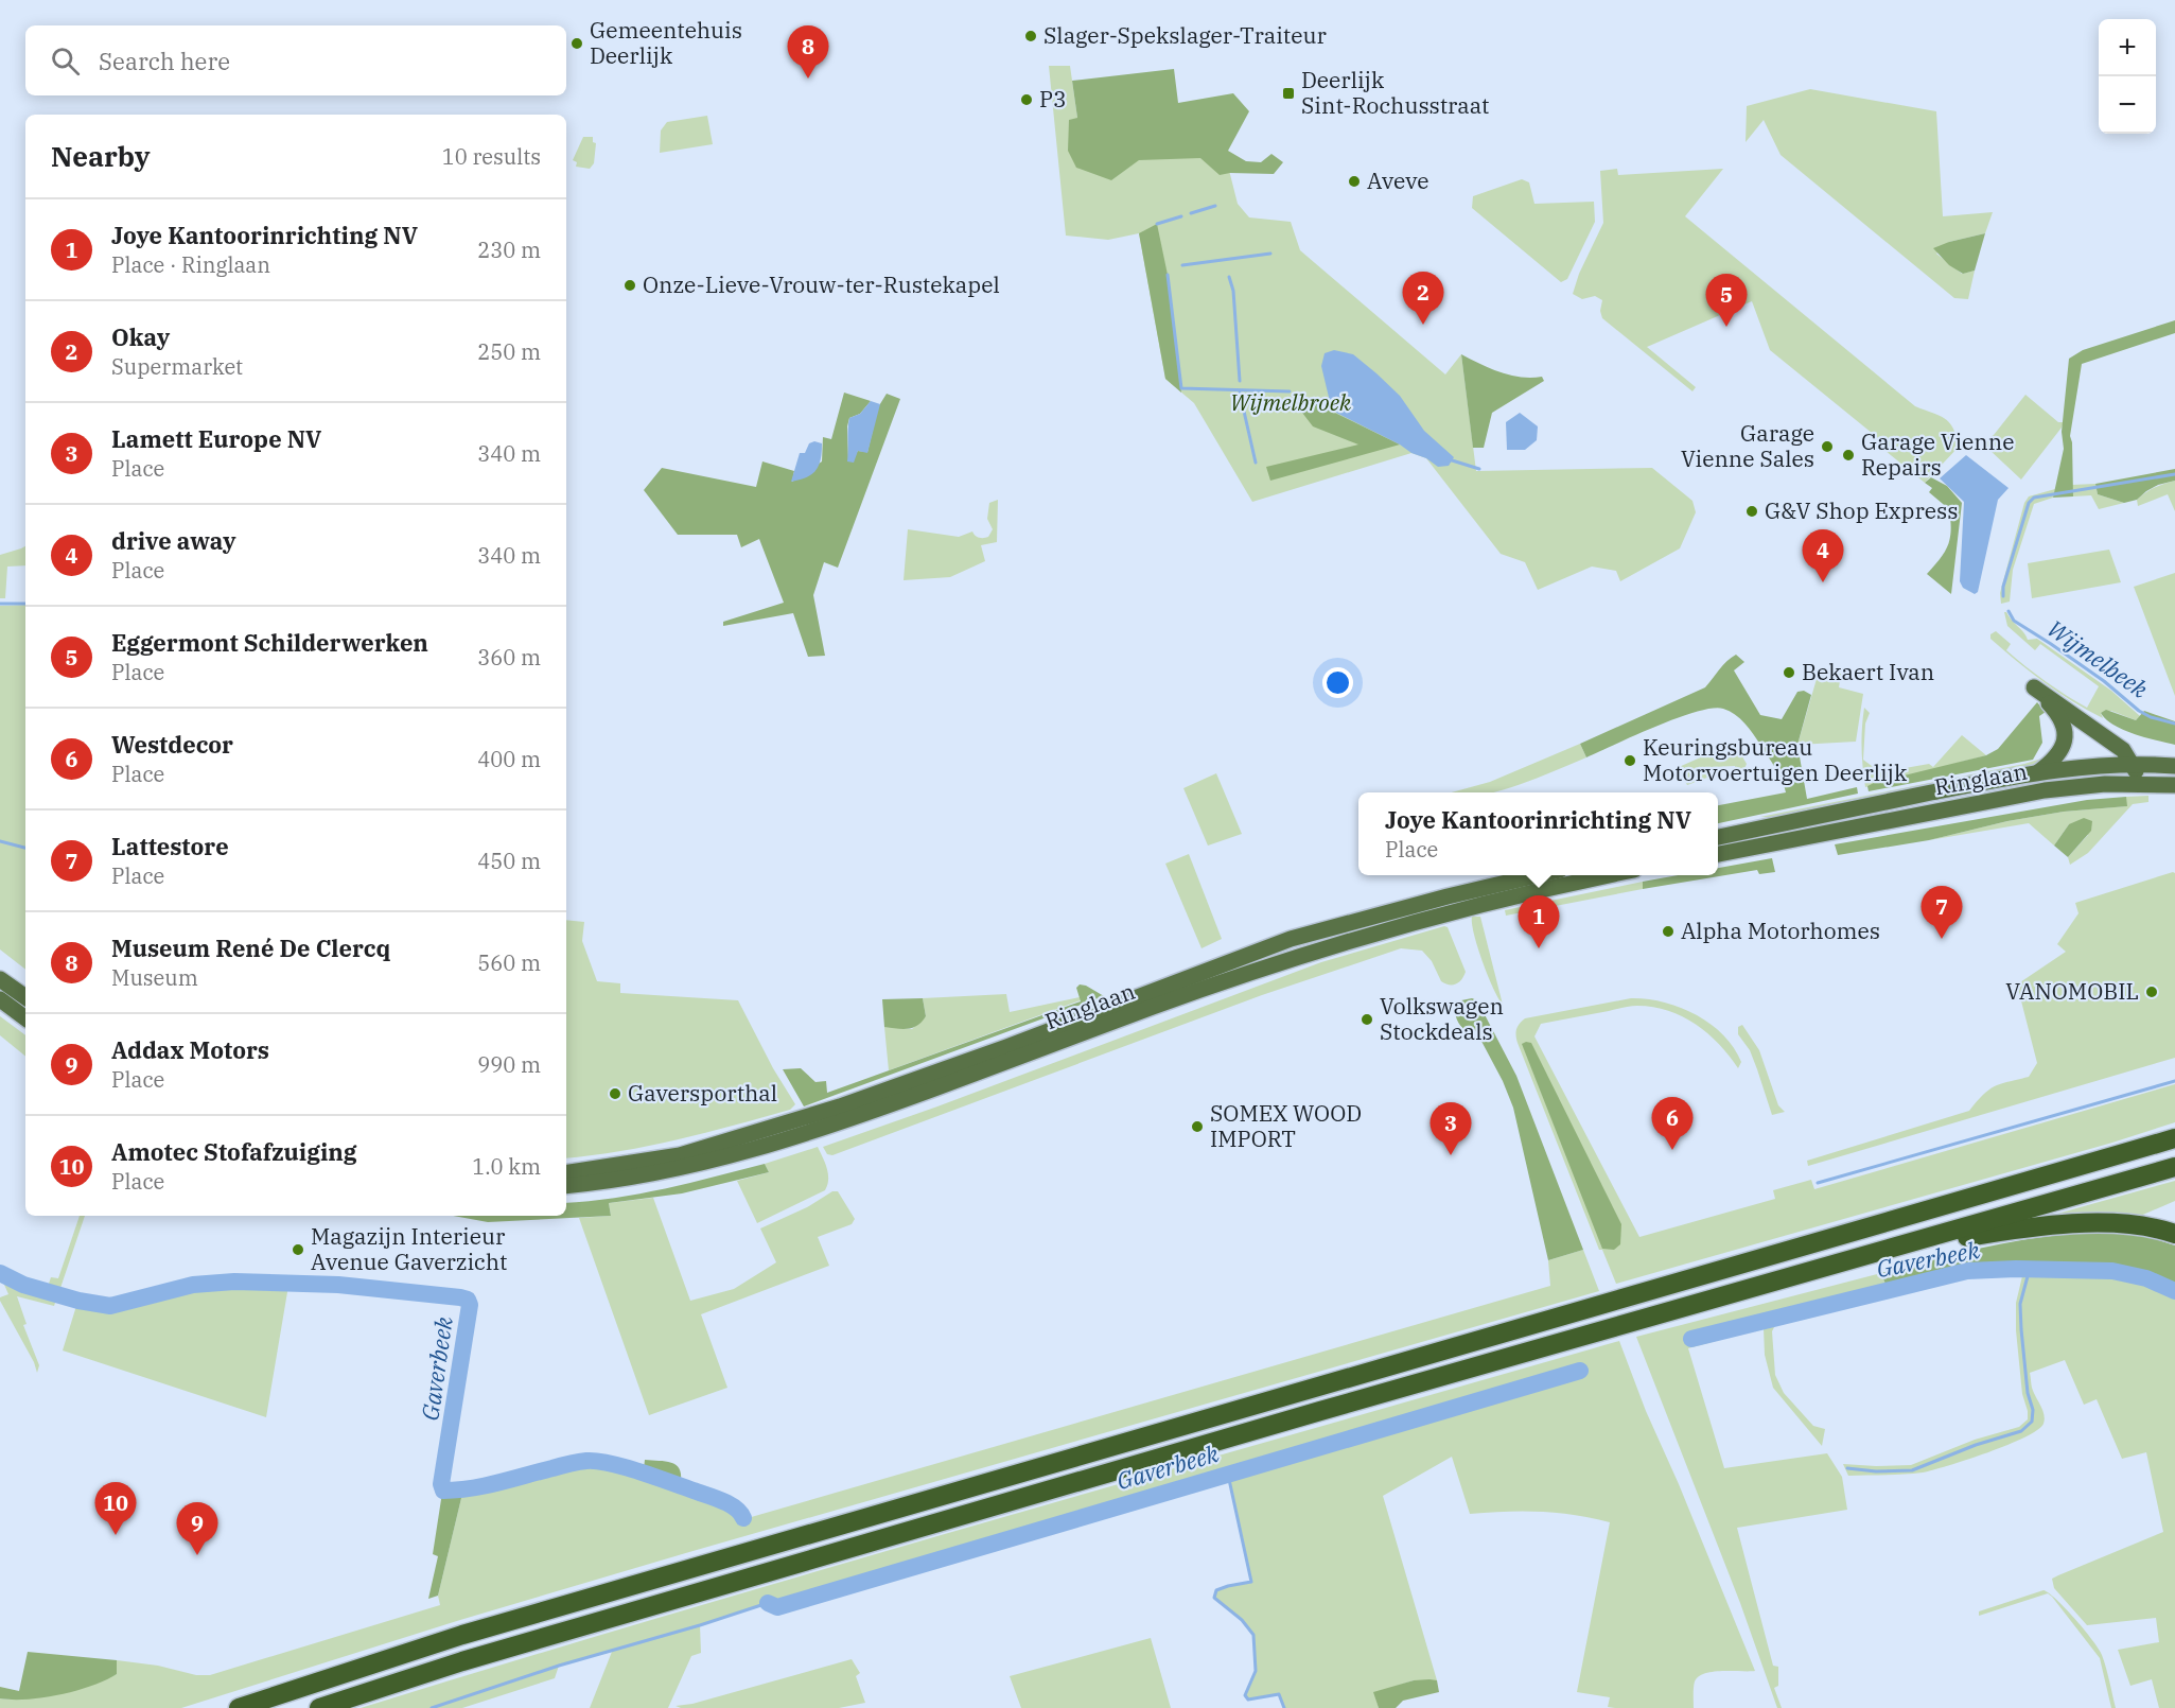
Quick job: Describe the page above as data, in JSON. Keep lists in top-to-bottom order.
{
  "streets": {
    "main road": ["Ringlaan"]
  },
  "water": ["Wijmelbeek", "Gaverbeek"],
  "parks": ["Wijmelbroek"],
  "places": {
    "other": [
      "Slager-Spekslager-Traiteur",
      "Gemeentehuis Deerlijk",
      "P3",
      "Aveve",
      "Onze-Lieve-Vrouw-ter-Rustekapel",
      "Garage Vienne Sales",
      "Garage Vienne Repairs",
      "G&V Shop Express",
      "Bekaert Ivan",
      "Keuringsbureau Motorvoertuigen Deerlijk",
      "Alpha Motorhomes",
      "VANOMOBIL",
      "Volkswagen Stockdeals",
      "Gaversporthal",
      "SOMEX WOOD IMPORT",
      "Magazijn Interieur Avenue Gaverzicht"
    ],
    "transit": ["Deerlijk Sint-Rochusstraat"]
  },
  "page": {
    "map_buttons": ["+", "−"],
    "pins": [
      "8",
      "2",
      "5",
      "4",
      "7",
      "1",
      "6",
      "3",
      "10",
      "9"
    ],
    "search": "Search here",
    "heading": ["Nearby", "10 results"],
    "list": [
      {
        "mark": "1",
        "name": "Joye Kantoorinrichting NV",
        "note": "Place · Ringlaan",
        "value": "230 m"
      },
      {
        "mark": "2",
        "name": "Okay",
        "note": "Supermarket",
        "value": "250 m"
      },
      {
        "mark": "3",
        "name": "Lamett Europe NV",
        "note": "Place",
        "value": "340 m"
      },
      {
        "mark": "4",
        "name": "drive away",
        "note": "Place",
        "value": "340 m"
      },
      {
        "mark": "5",
        "name": "Eggermont Schilderwerken",
        "note": "Place",
        "value": "360 m"
      },
      {
        "mark": "6",
        "name": "Westdecor",
        "note": "Place",
        "value": "400 m"
      },
      {
        "mark": "7",
        "name": "Lattestore",
        "note": "Place",
        "value": "450 m"
      },
      {
        "mark": "8",
        "name": "Museum René De Clercq",
        "note": "Museum",
        "value": "560 m"
      },
      {
        "mark": "9",
        "name": "Addax Motors",
        "note": "Place",
        "value": "990 m"
      },
      {
        "mark": "10",
        "name": "Amotec Stofafzuiging",
        "note": "Place",
        "value": "1.0 km"
      }
    ],
    "popup": ["Joye Kantoorinrichting NV", "Place"]
  }
}
